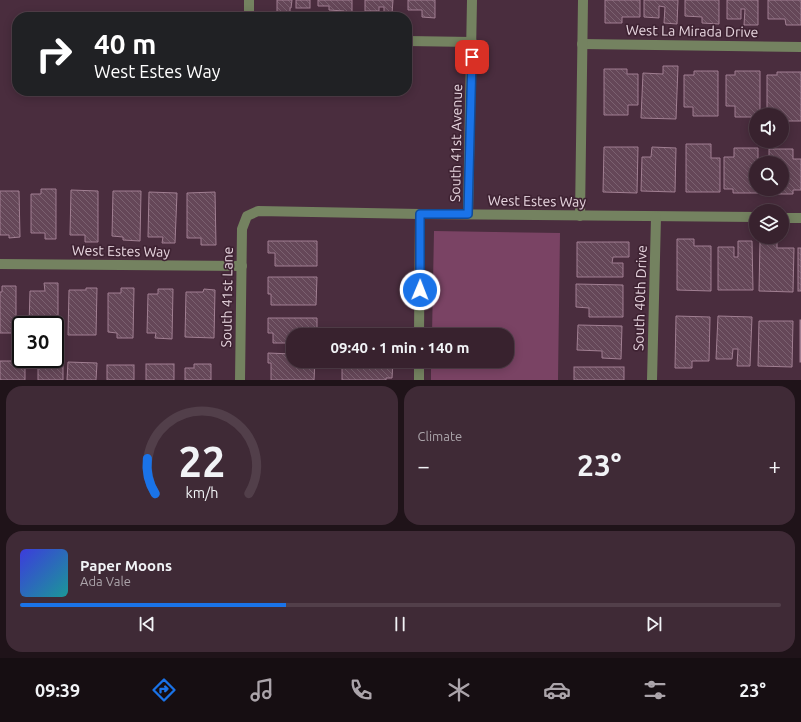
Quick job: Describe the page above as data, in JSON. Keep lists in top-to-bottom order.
{
  "streets": {
    "street": [
      "West La Mirada Drive",
      "South 41st Avenue",
      "West Estes Way",
      "South 41st Lane",
      "South 40th Drive"
    ]
  },
  "crossings": [
    ["South 41st Avenue", "West Estes Way"],
    ["West Estes Way", "South 41st Lane"],
    ["West Estes Way", "South 40th Drive"]
  ],
  "page": {
    "turn": ["40 m", "West Estes Way"],
    "limit": "30",
    "trip": "09:40 · 1 min · 140 m",
    "tile": "Climate",
    "heat": ["−", "23°", "+"],
    "song": ["Paper Moons", "Ada Vale"],
    "tabs": ["09:39", "23°"],
    "gauge": ["22", "km/h"]
  }
}
